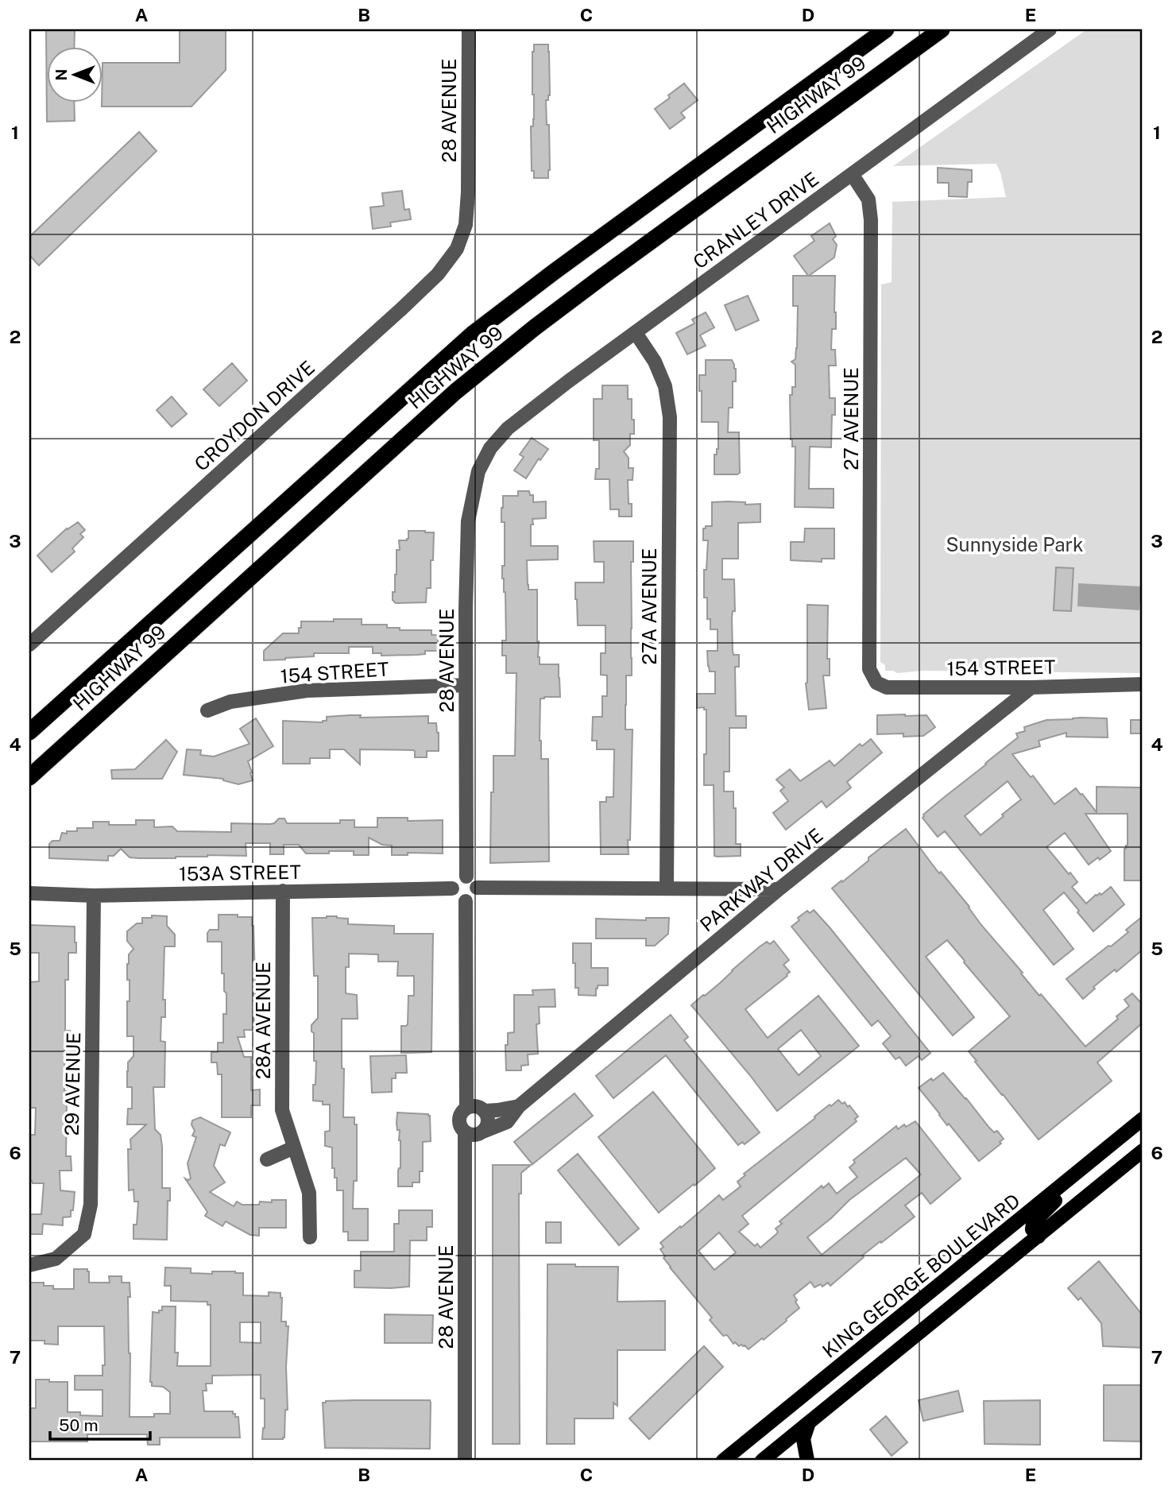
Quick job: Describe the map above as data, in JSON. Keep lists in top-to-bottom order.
{
  "streets": {
    "highway": ["HIGHWAY 99"],
    "main road": ["KING GEORGE BOULEVARD"],
    "street": [
      "28 AVENUE",
      "CRANLEY DRIVE",
      "CROYDON DRIVE",
      "27 AVENUE",
      "27A AVENUE",
      "154 STREET",
      "153A STREET",
      "PARKWAY DRIVE",
      "28A AVENUE",
      "29 AVENUE"
    ]
  },
  "crossings": [
    ["28 AVENUE", "CRANLEY DRIVE"],
    ["28 AVENUE", "CROYDON DRIVE"],
    ["28 AVENUE", "154 STREET"],
    ["28 AVENUE", "153A STREET"],
    ["28 AVENUE", "PARKWAY DRIVE"],
    ["CRANLEY DRIVE", "27 AVENUE"],
    ["CRANLEY DRIVE", "27A AVENUE"],
    ["27 AVENUE", "154 STREET"],
    ["154 STREET", "PARKWAY DRIVE"],
    ["153A STREET", "28A AVENUE"],
    ["153A STREET", "29 AVENUE"]
  ],
  "parks": ["Sunnyside Park"],
  "scale_bar": "50 m",
  "north": "left",
  "grid": {
    "columns": [
      "A",
      "B",
      "C",
      "D",
      "E"
    ],
    "rows": [
      "1",
      "2",
      "3",
      "4",
      "5",
      "6",
      "7"
    ]
  }
}
